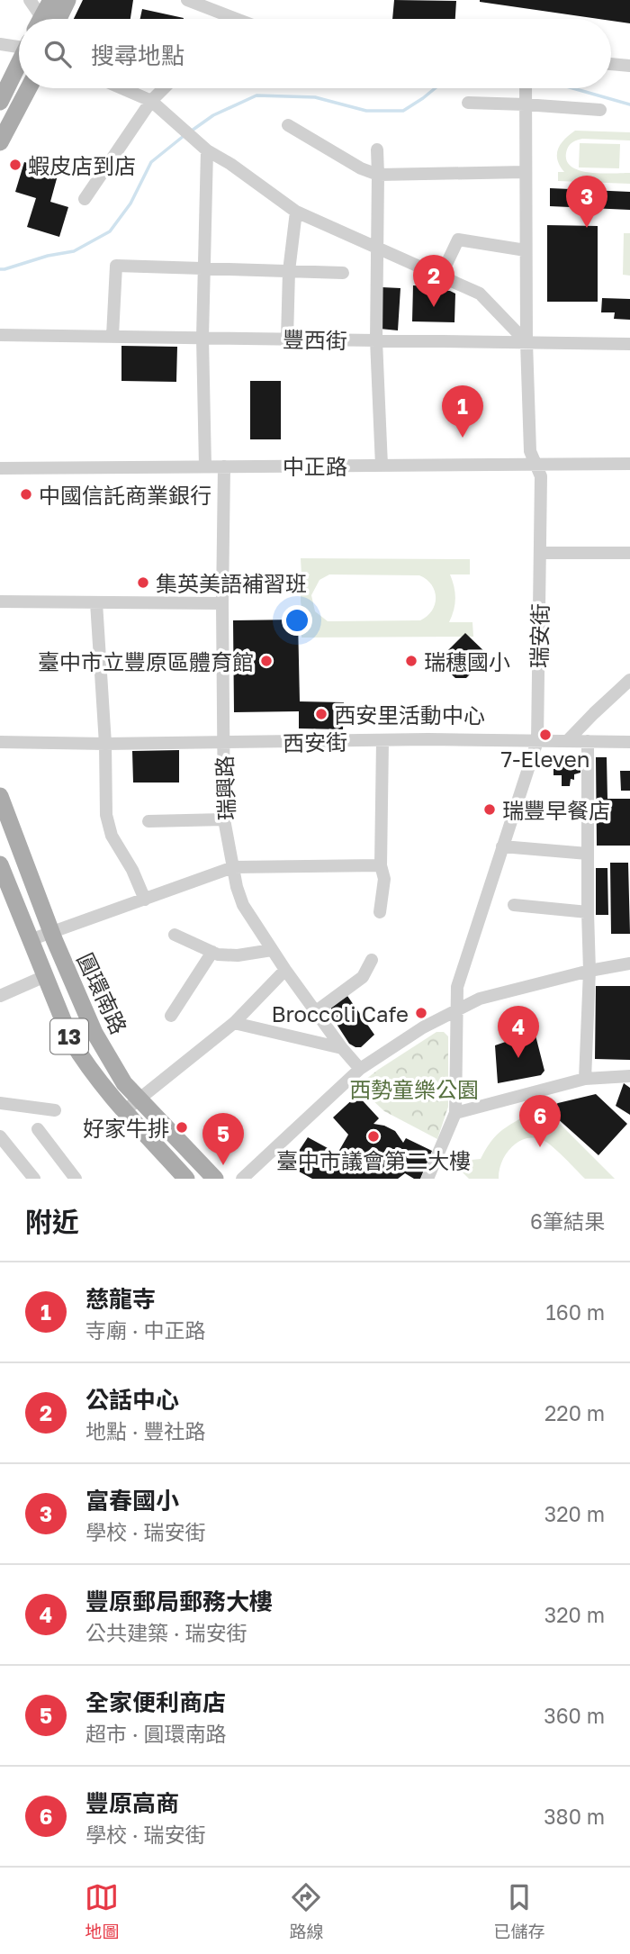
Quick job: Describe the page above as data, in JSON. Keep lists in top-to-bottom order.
{
  "streets": {
    "main road": ["圓環南路", "13"],
    "street": [
      "豐西街",
      "中正路",
      "瑞安街",
      "西安街",
      "瑞興路"
    ]
  },
  "crossings": [
    ["豐西街", "瑞安街"],
    ["中正路", "瑞安街"],
    ["中正路", "瑞興路"],
    ["瑞安街", "西安街"],
    ["西安街", "瑞興路"]
  ],
  "parks": ["西勢童樂公園"],
  "places": [
    "蝦皮店到店",
    "中國信託商業銀行",
    "集英美語補習班",
    "臺中市立豐原區體育館",
    "瑞穗國小",
    "西安里活動中心",
    "7-Eleven",
    "瑞豐早餐店",
    "Broccoli Cafe",
    "好家牛排",
    "臺中市議會第二大樓"
  ],
  "page": {
    "search": "搜尋地點",
    "pins": [
      "3",
      "2",
      "1",
      "4",
      "6",
      "5"
    ],
    "heading": ["附近", "6筆結果"],
    "list": [
      {
        "mark": "1",
        "name": "慈龍寺",
        "note": "寺廟 · 中正路",
        "value": "160 m"
      },
      {
        "mark": "2",
        "name": "公話中心",
        "note": "地點 · 豐社路",
        "value": "220 m"
      },
      {
        "mark": "3",
        "name": "富春國小",
        "note": "學校 · 瑞安街",
        "value": "320 m"
      },
      {
        "mark": "4",
        "name": "豐原郵局郵務大樓",
        "note": "公共建築 · 瑞安街",
        "value": "320 m"
      },
      {
        "mark": "5",
        "name": "全家便利商店",
        "note": "超市 · 圓環南路",
        "value": "360 m"
      },
      {
        "mark": "6",
        "name": "豐原高商",
        "note": "學校 · 瑞安街",
        "value": "380 m"
      }
    ],
    "nav": ["地圖", "路線", "已儲存"]
  }
}
